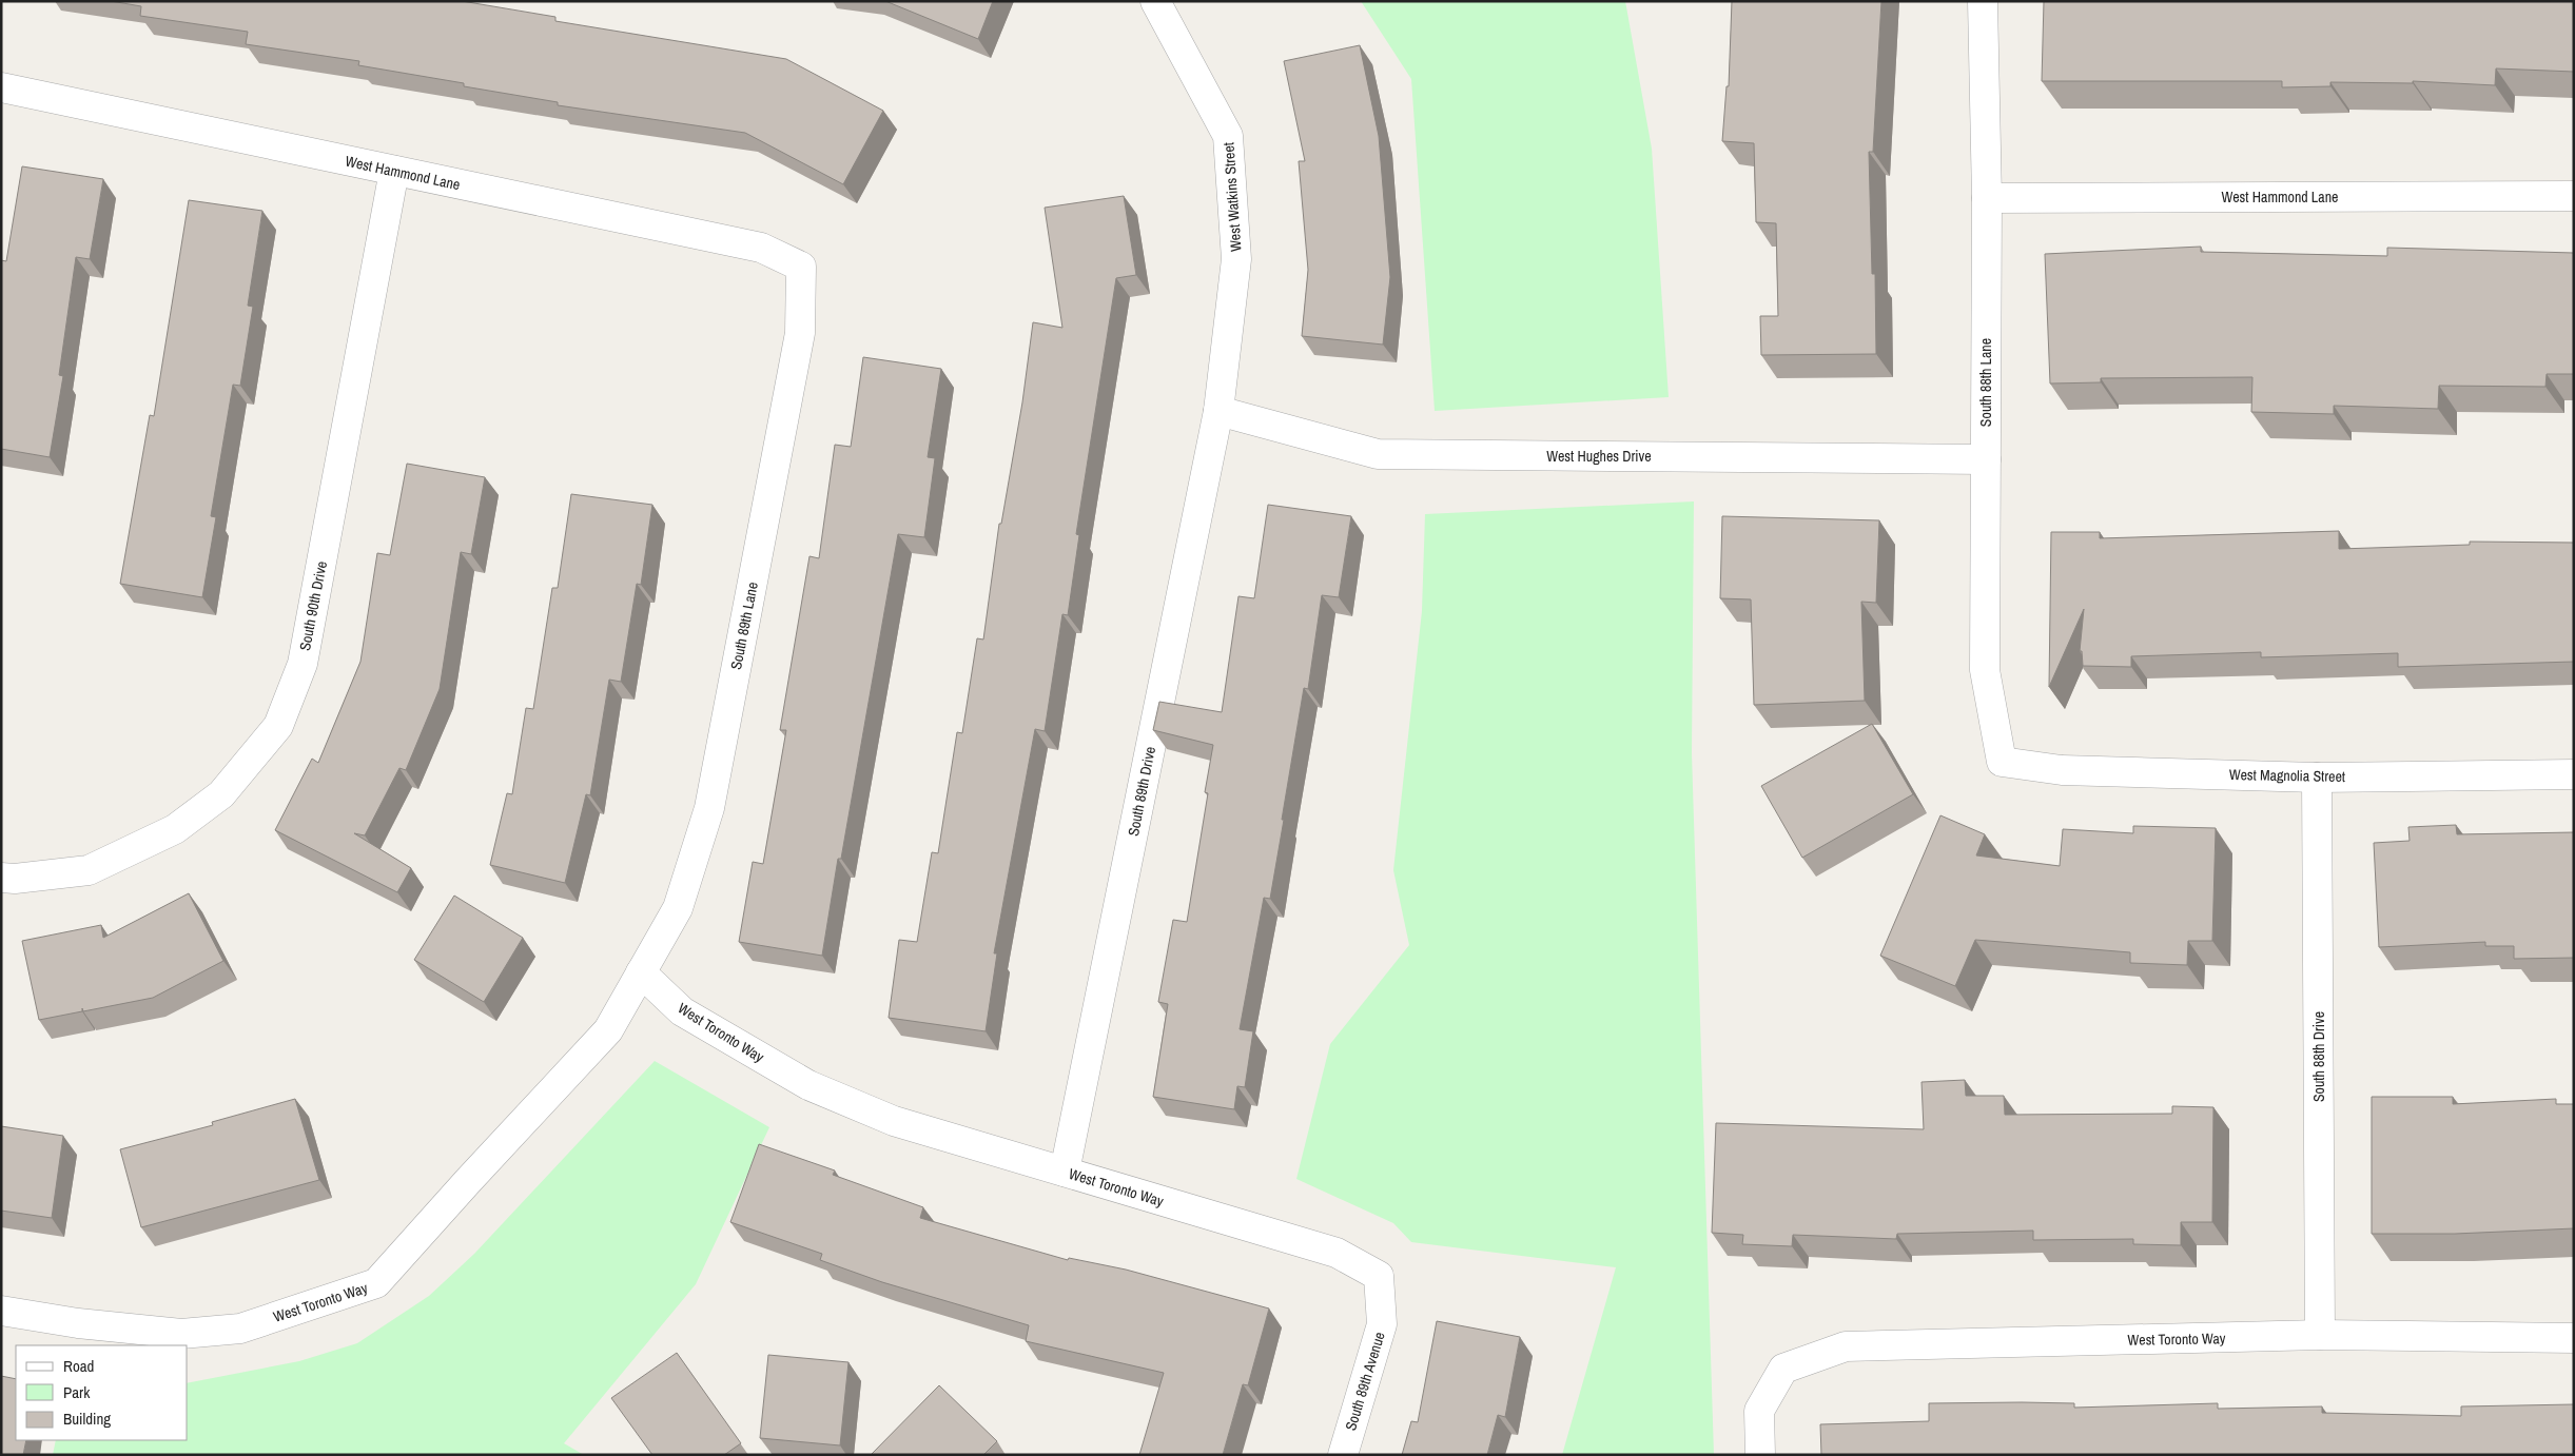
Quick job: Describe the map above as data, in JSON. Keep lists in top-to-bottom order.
{
  "streets": {
    "street": [
      "West Hammond Lane",
      "West Watkins Street",
      "South 88th Lane",
      "West Hughes Drive",
      "South 90th Drive",
      "South 89th Lane",
      "West Magnolia Street",
      "South 89th Drive",
      "West Toronto Way",
      "South 88th Drive",
      "South 89th Avenue"
    ]
  },
  "crossings": [
    ["West Hammond Lane", "South 88th Lane"],
    ["West Hammond Lane", "South 90th Drive"],
    ["West Hammond Lane", "South 89th Lane"],
    ["West Watkins Street", "West Hughes Drive"],
    ["West Watkins Street", "South 89th Drive"],
    ["South 88th Lane", "West Hughes Drive"],
    ["South 88th Lane", "West Magnolia Street"],
    ["West Hughes Drive", "South 89th Drive"],
    ["South 89th Lane", "West Toronto Way"],
    ["West Magnolia Street", "South 88th Drive"],
    ["South 89th Drive", "West Toronto Way"],
    ["West Toronto Way", "South 88th Drive"],
    ["West Toronto Way", "South 89th Avenue"]
  ],
  "legend": ["Road", "Park", "Building"]
}
